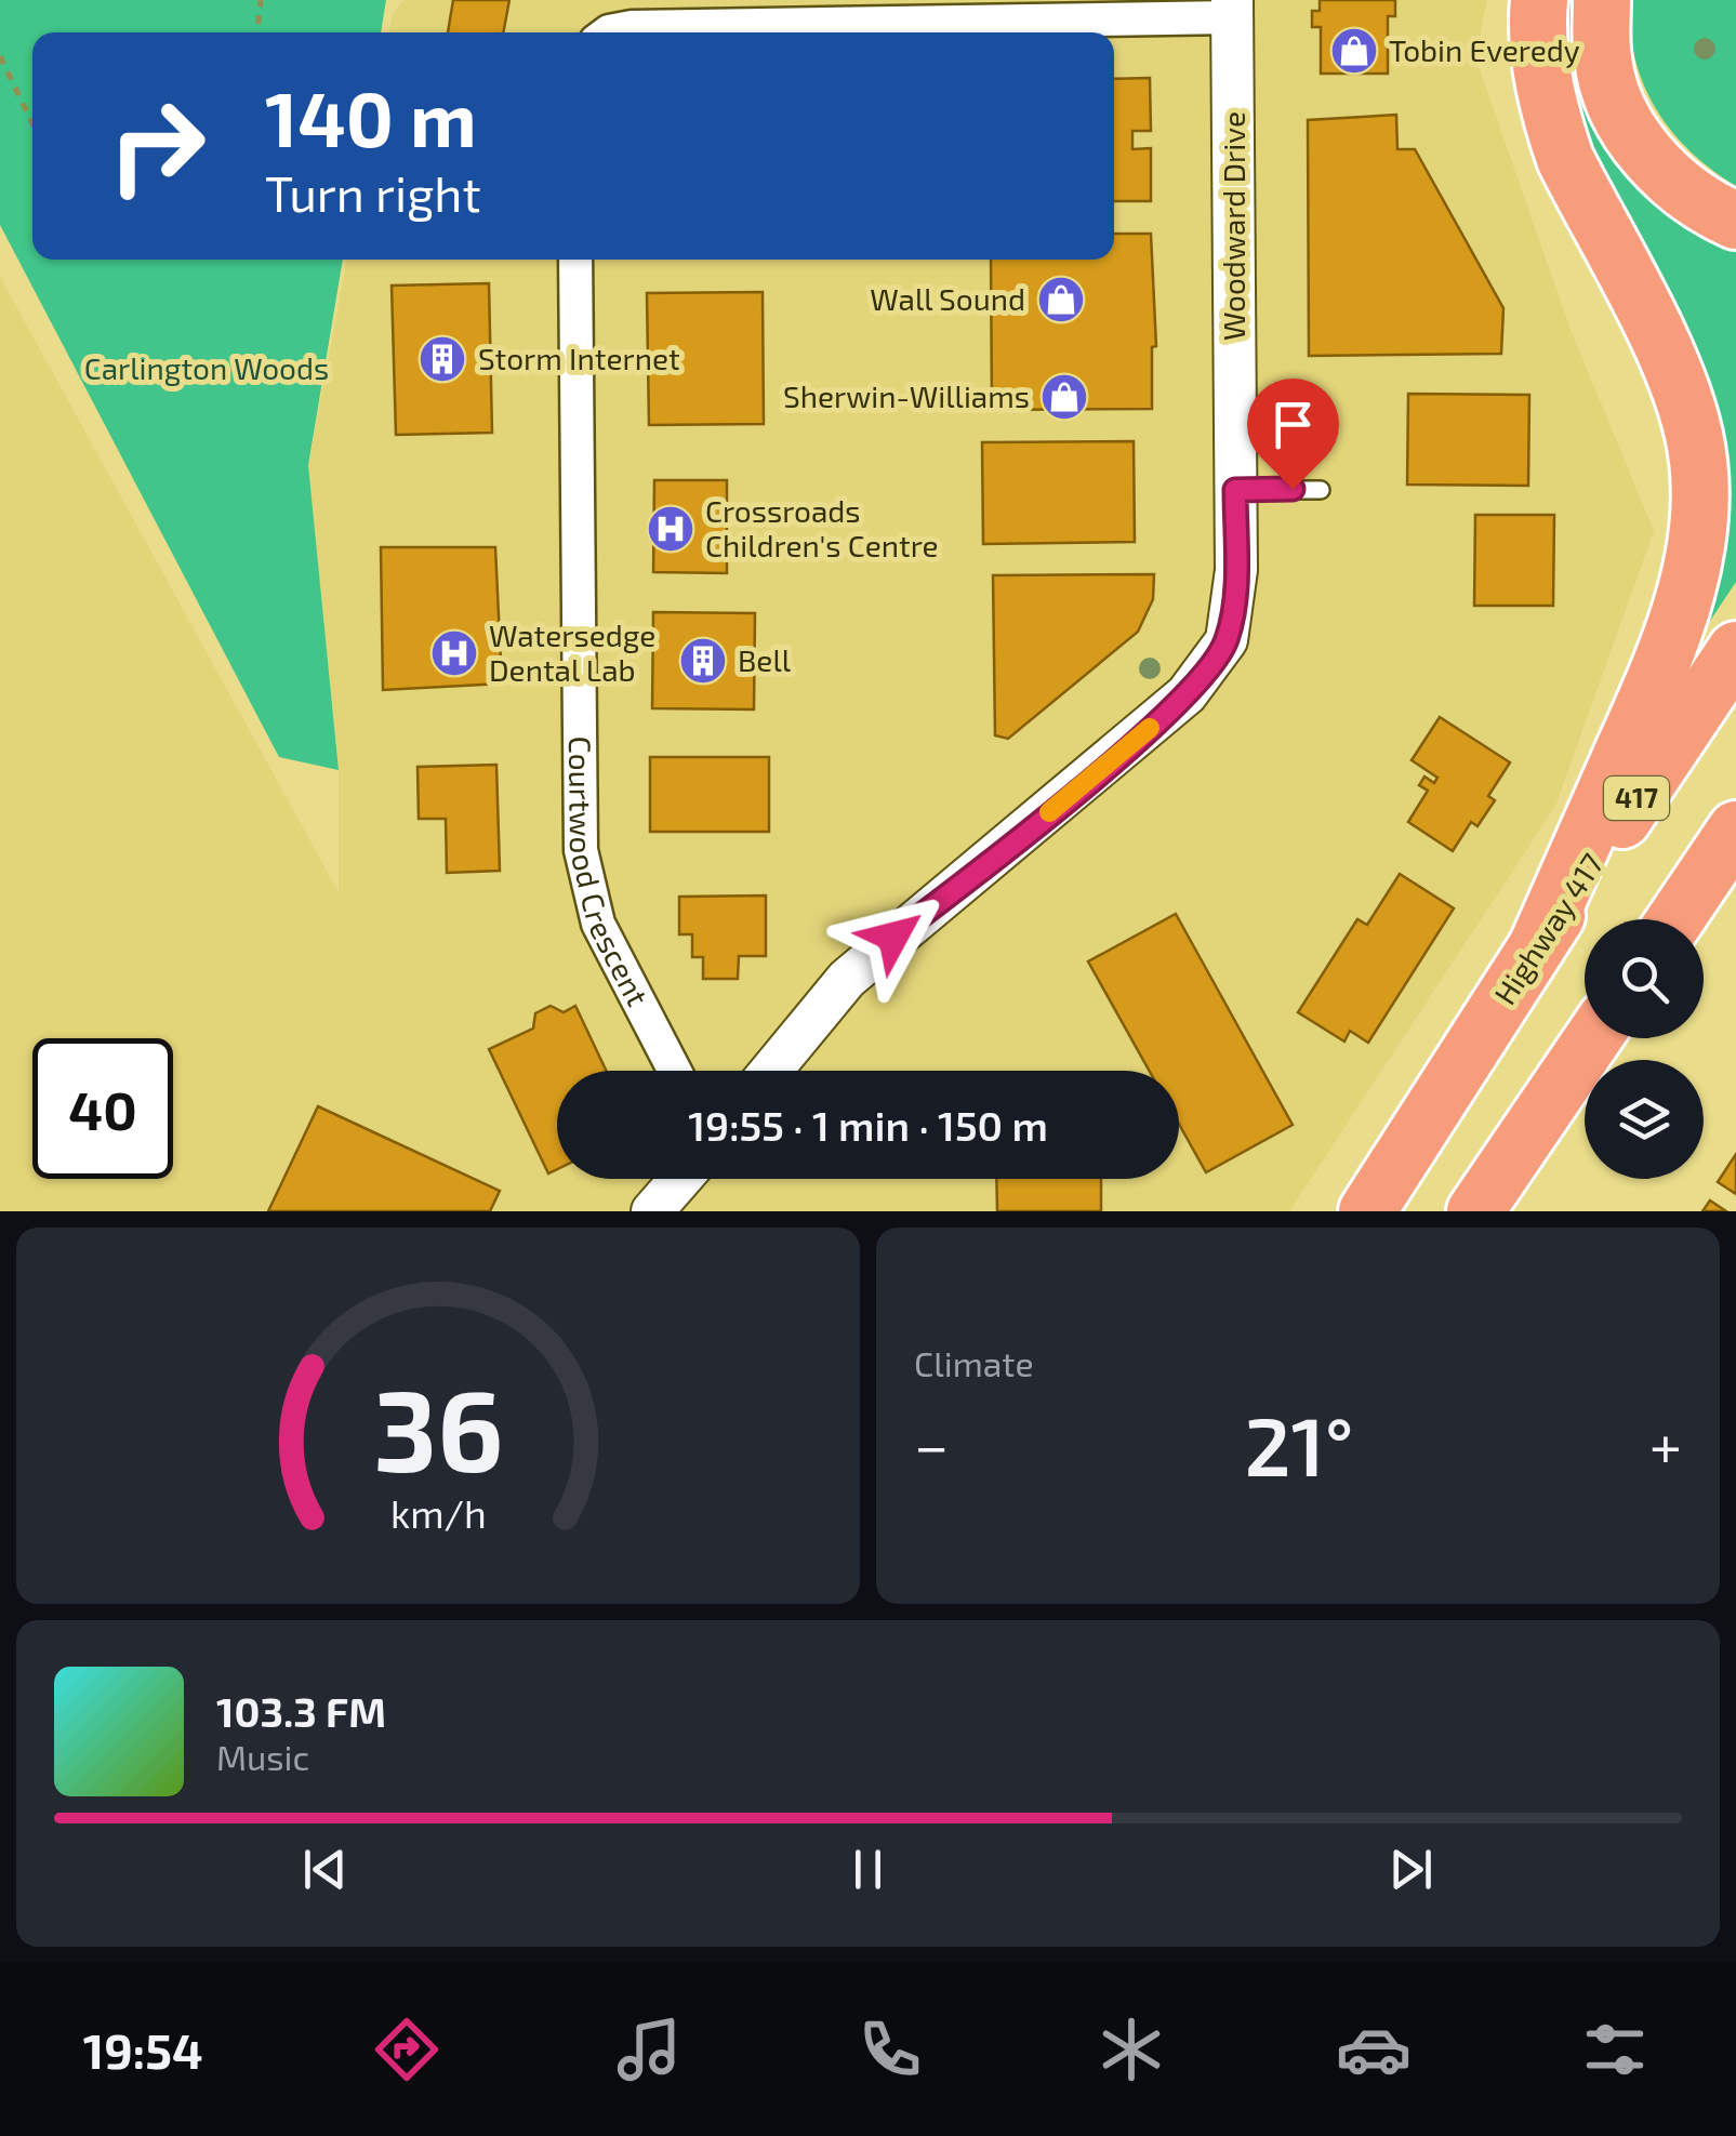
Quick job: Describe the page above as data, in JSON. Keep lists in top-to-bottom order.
{
  "streets": {
    "highway": ["417", "Highway 417"],
    "street": ["Woodward Drive", "Courtwood Crescent"]
  },
  "parks": ["Carlington Woods"],
  "places": {
    "shop": ["Tobin Everedy", "Wall Sound", "Sherwin-Williams"],
    "building": ["Storm Internet", "Bell"],
    "hospital": ["Crossroads Children's Centre", "Watersedge Dental Lab"]
  },
  "page": {
    "turn": ["140 m", "Turn right"],
    "limit": "40",
    "trip": "19:55 · 1 min · 150 m",
    "tile": "Climate",
    "heat": ["−", "21°", "+"],
    "song": ["103.3 FM", "Music"],
    "tabs": "19:54",
    "gauge": ["36", "km/h"]
  }
}
